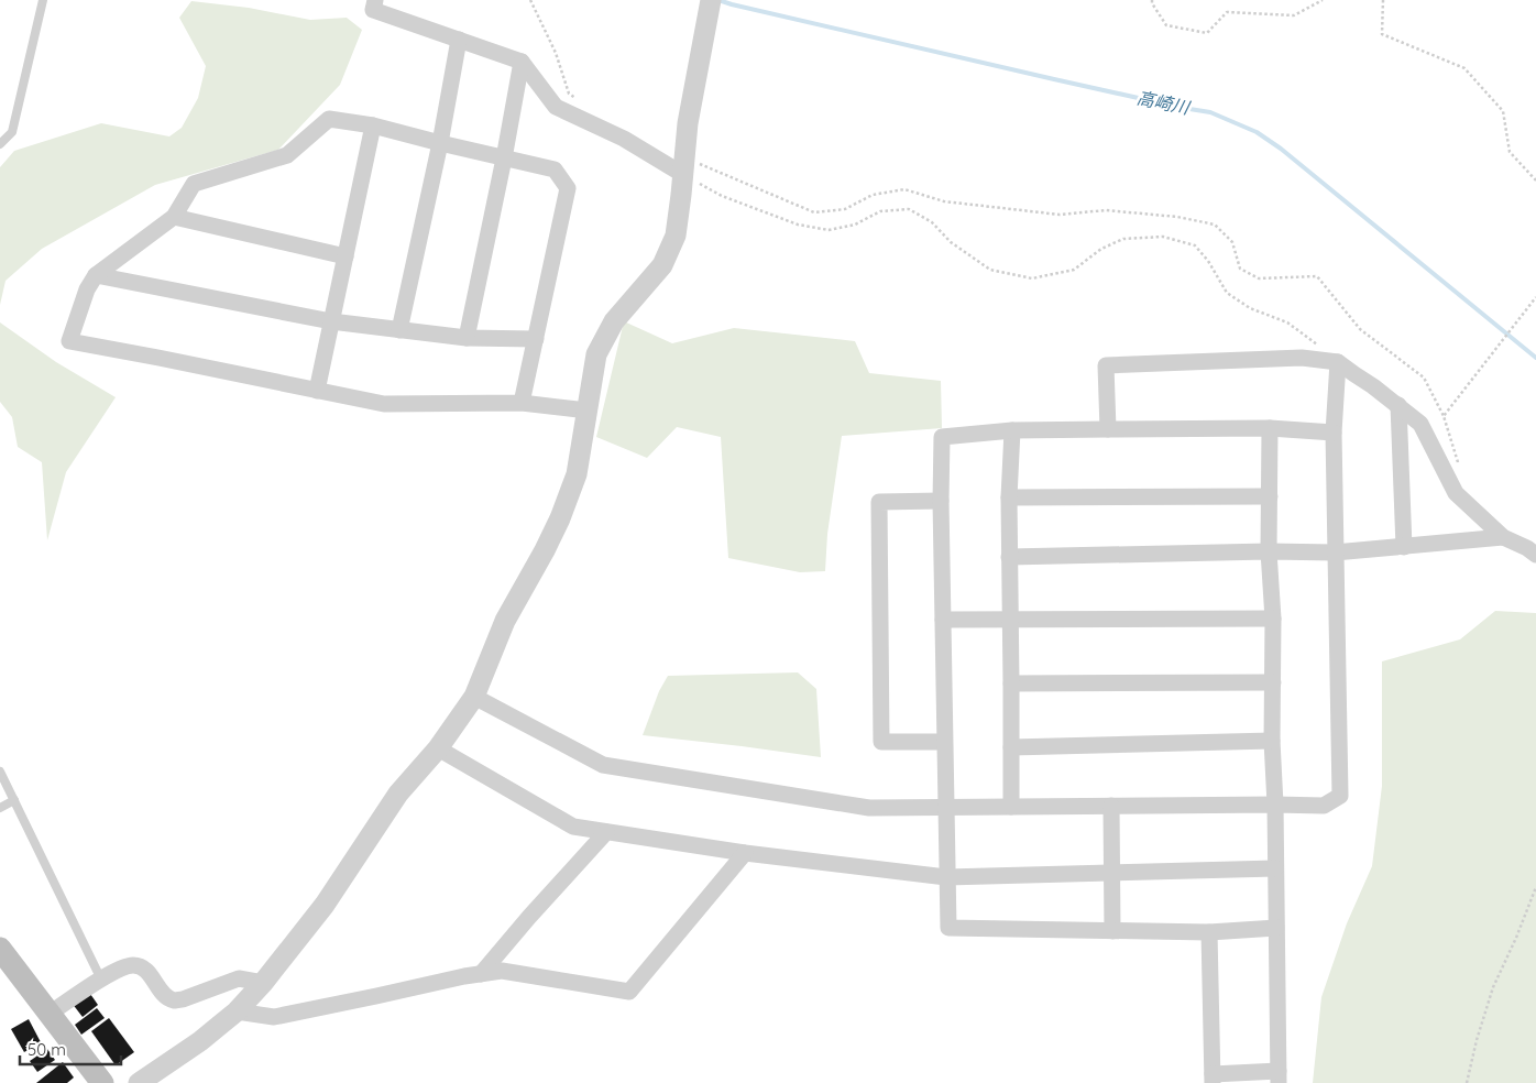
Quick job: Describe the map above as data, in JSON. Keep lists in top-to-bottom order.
{
  "water": ["高崎川"],
  "scale_bar": "50 m"
}
